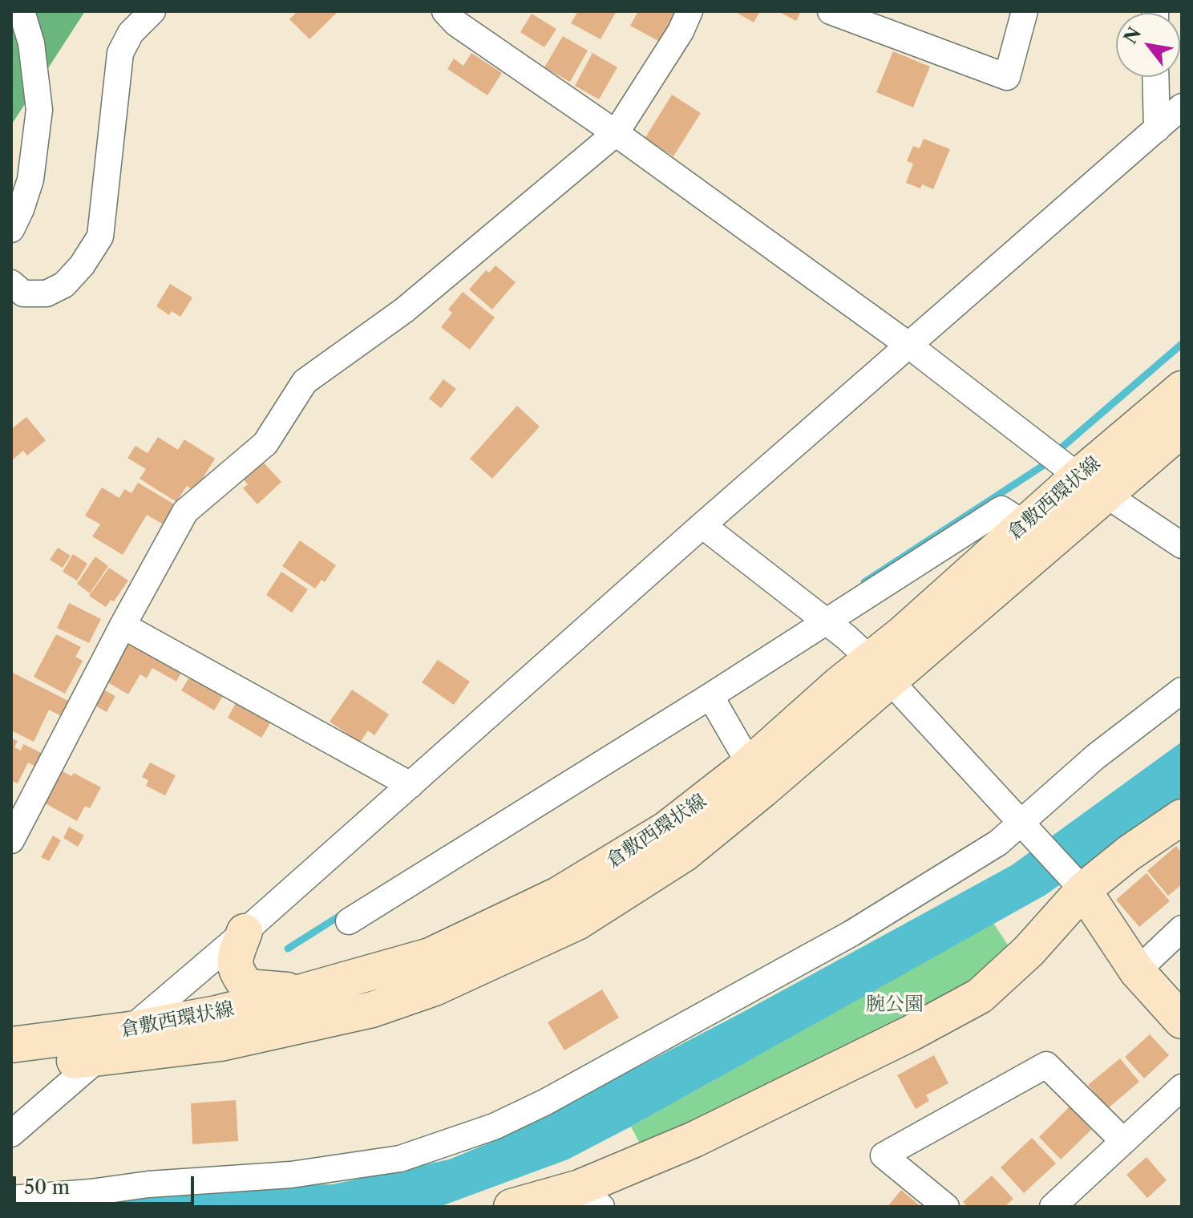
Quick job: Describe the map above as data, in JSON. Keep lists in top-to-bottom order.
{
  "streets": {
    "main road": ["倉敷西環状線"]
  },
  "parks": ["腕公園"],
  "scale_bar": "50 m",
  "north": "top left"
}
